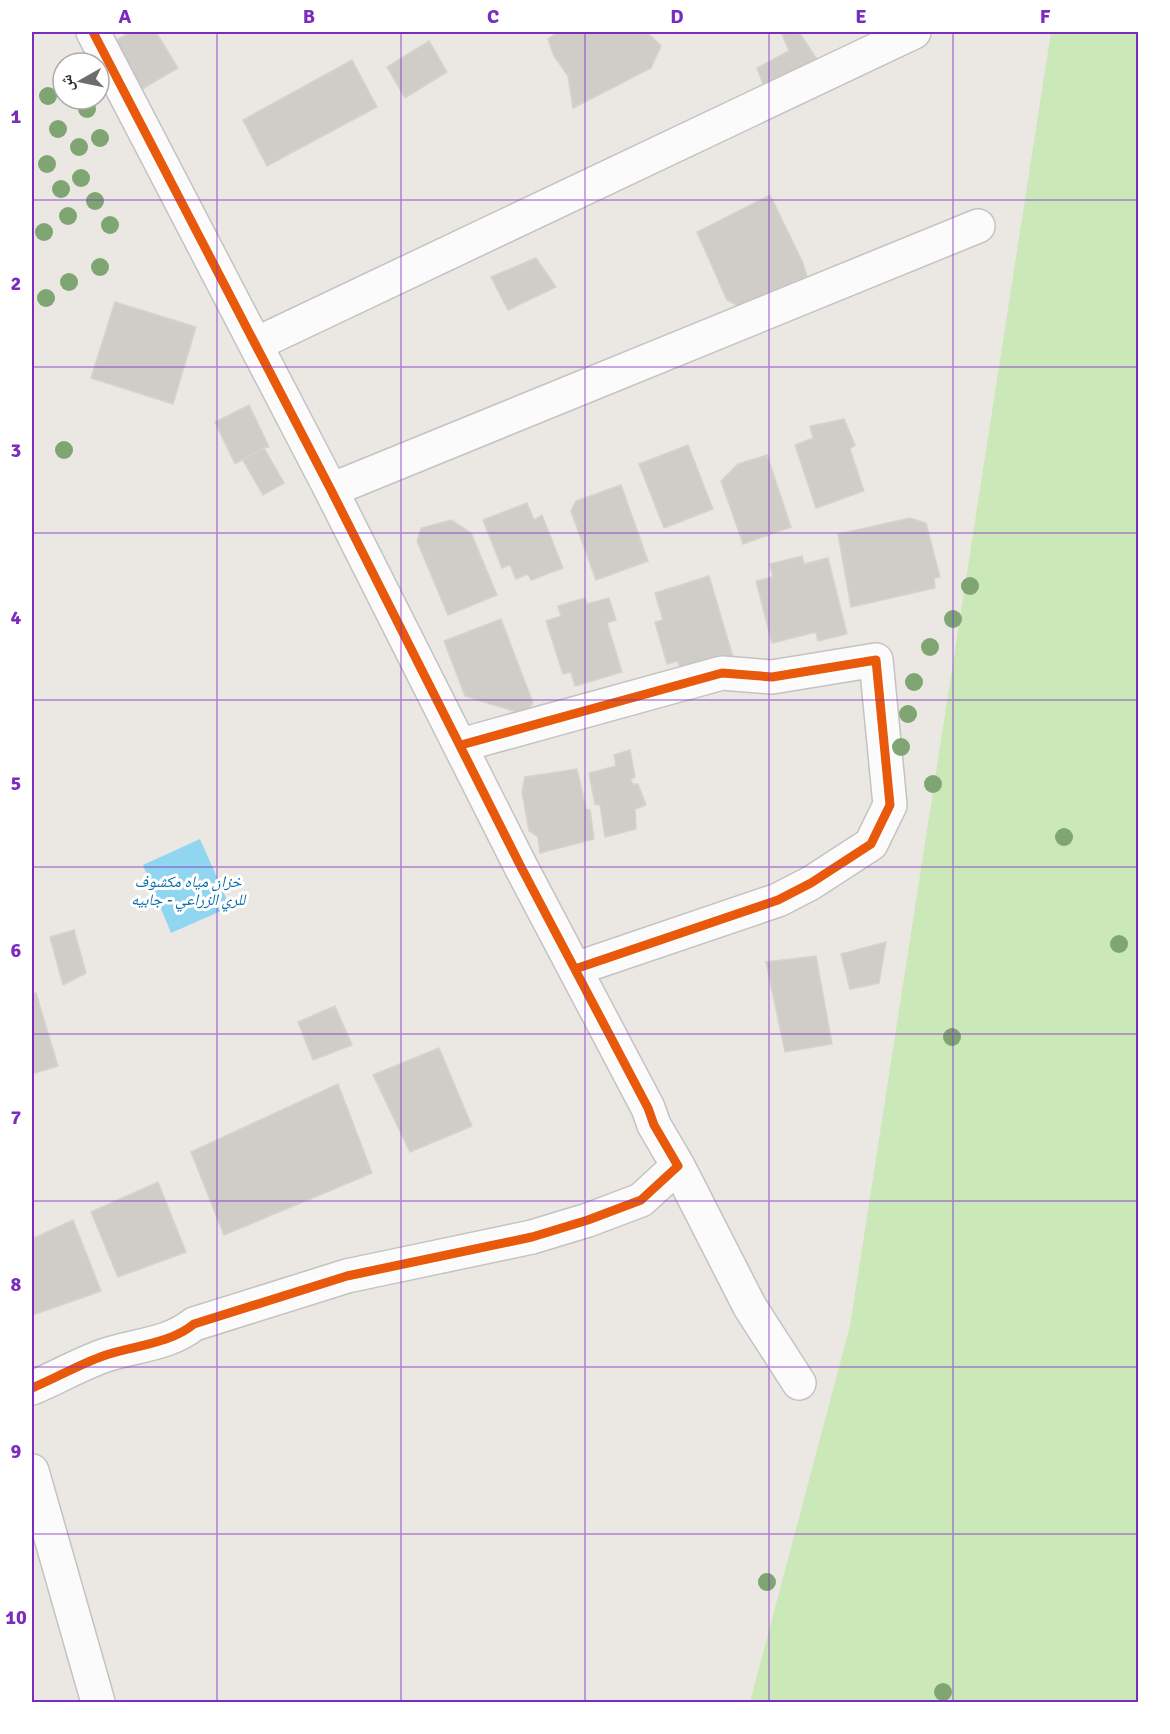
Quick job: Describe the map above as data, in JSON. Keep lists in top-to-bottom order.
{
  "water": ["خزان مياه مكشوف للري الزراعي - جابيه"],
  "north": "left",
  "grid": {
    "columns": [
      "A",
      "B",
      "C",
      "D",
      "E",
      "F"
    ],
    "rows": [
      "1",
      "2",
      "3",
      "4",
      "5",
      "6",
      "7",
      "8",
      "9",
      "10"
    ]
  }
}
